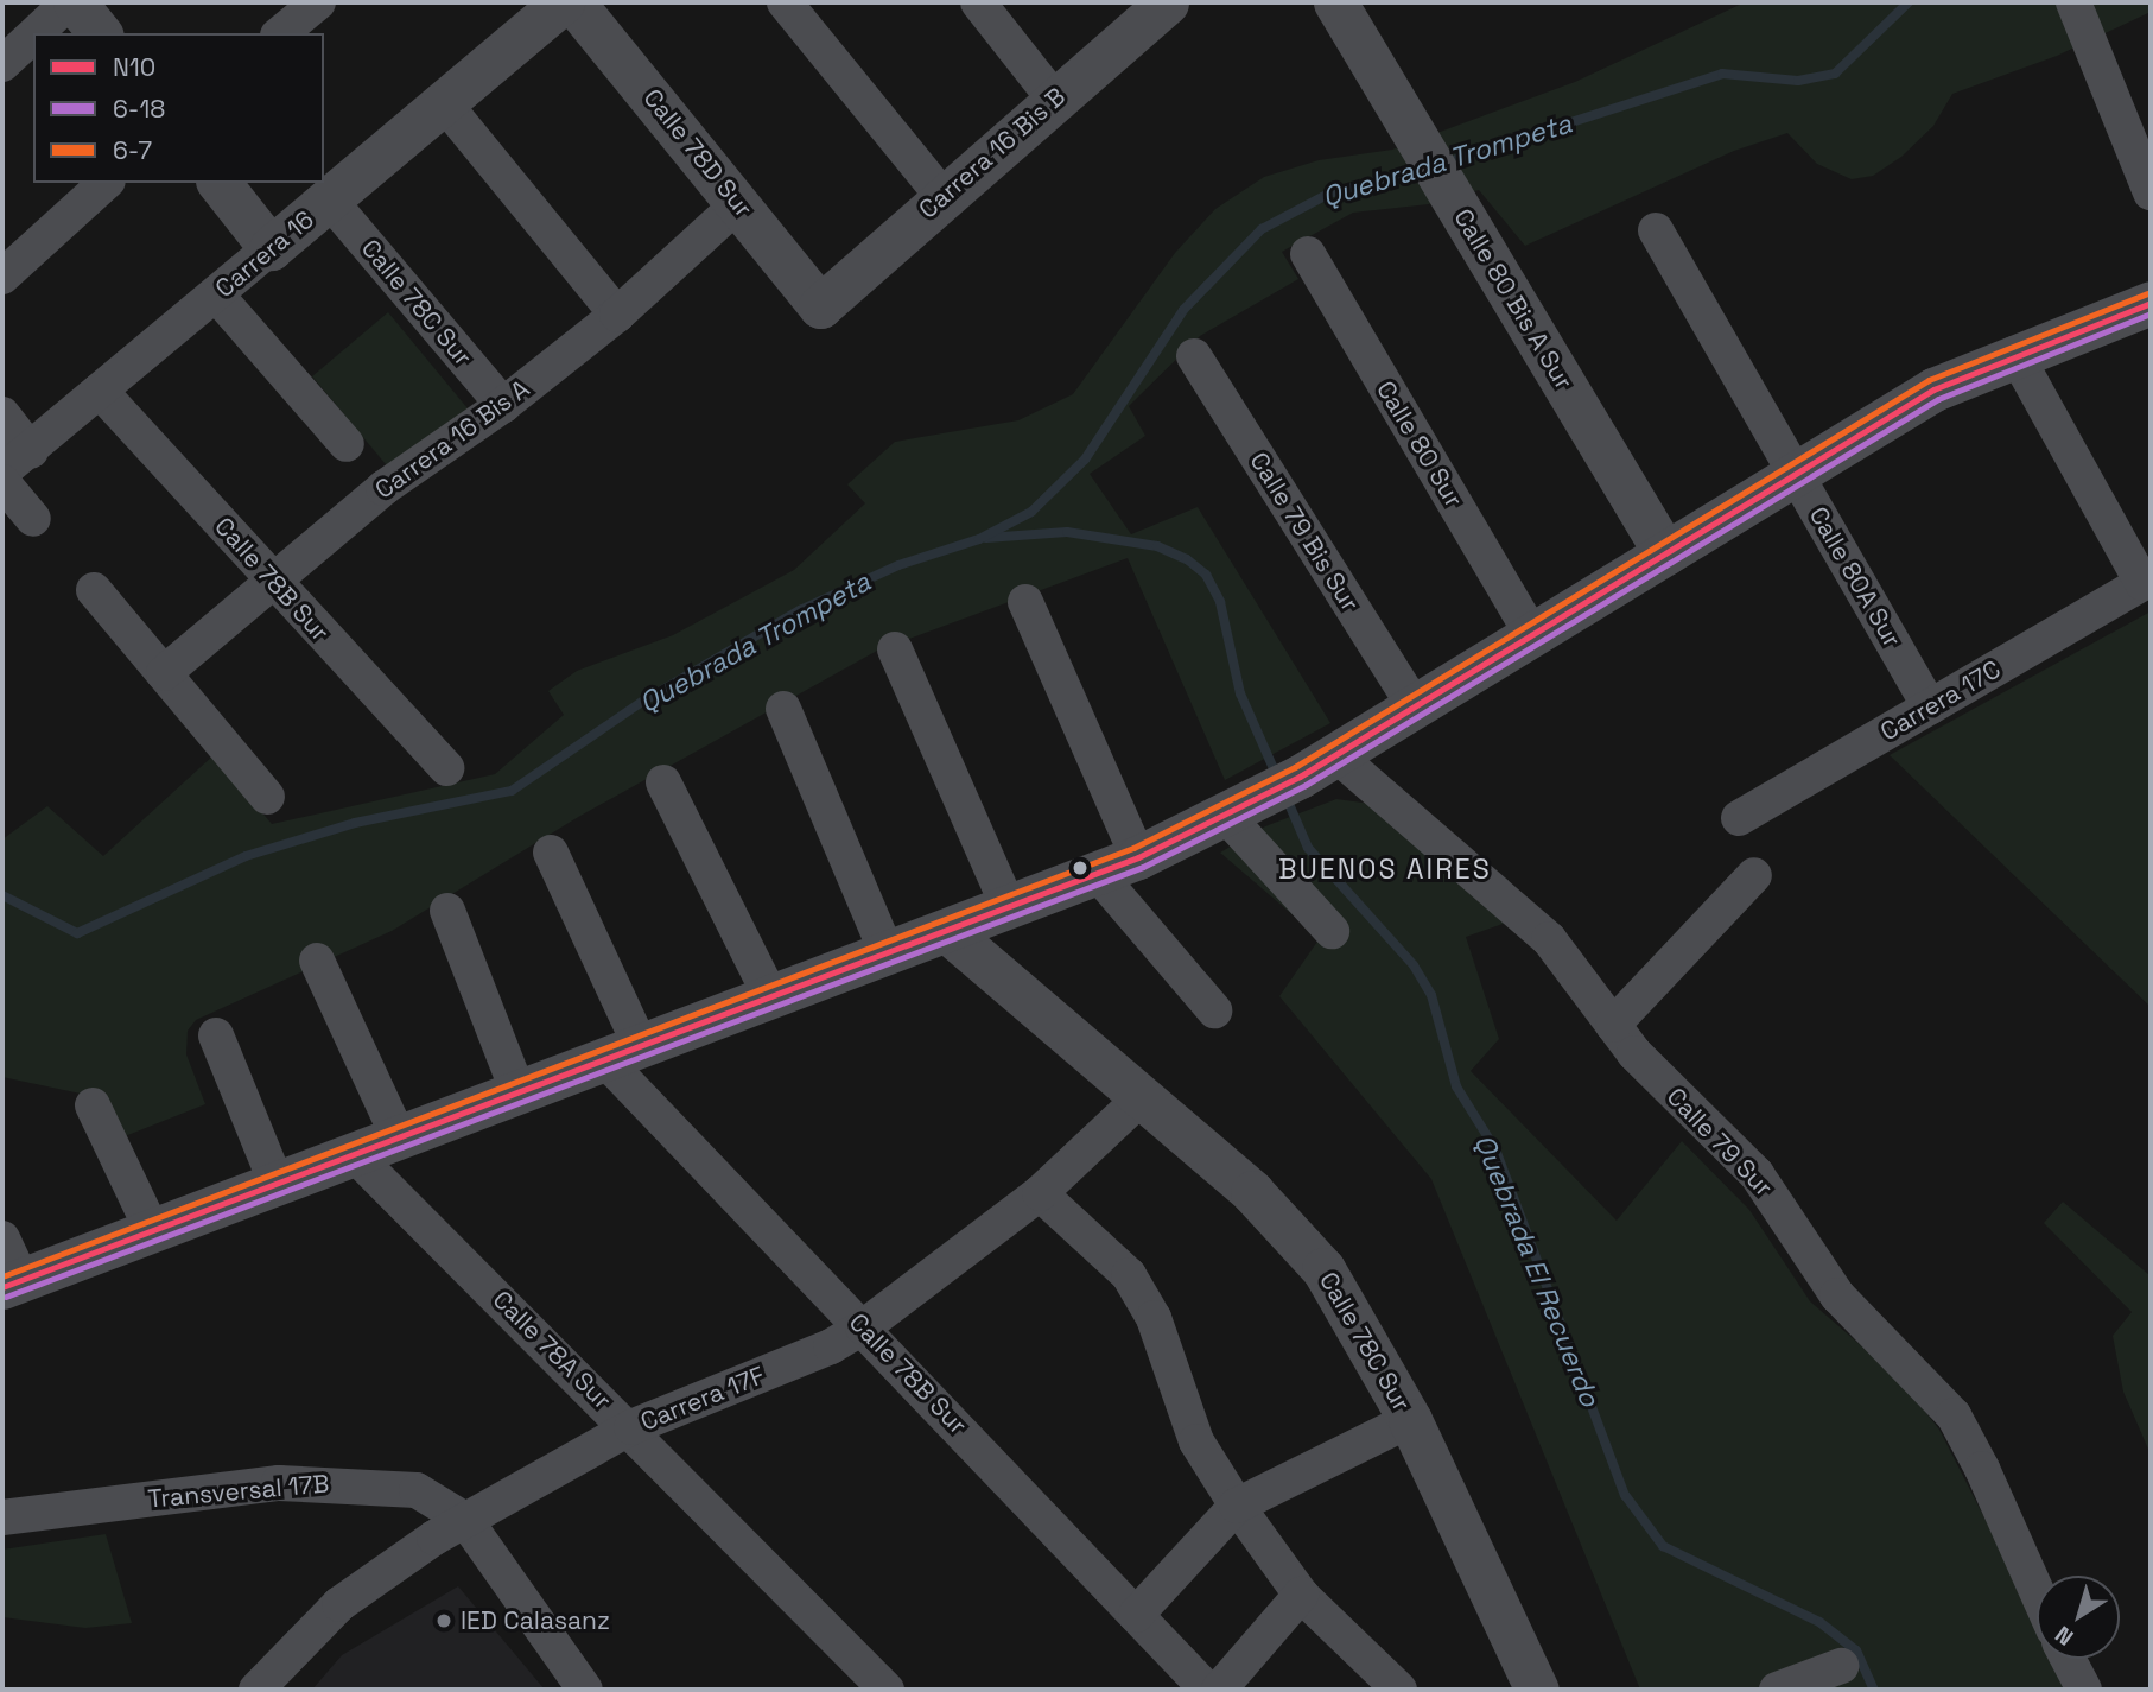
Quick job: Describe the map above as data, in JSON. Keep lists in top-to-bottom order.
{
  "streets": {
    "street": [
      "Calle 78D Sur",
      "Carrera 16 Bis B",
      "Carrera 16",
      "Calle 80 Bis A Sur",
      "Calle 78C Sur",
      "Carrera 16 Bis A",
      "Calle 80 Sur",
      "Calle 79 Bis Sur",
      "Calle 80A Sur",
      "Calle 78B Sur",
      "Carrera 17C",
      "Calle 79 Sur",
      "Calle 78A Sur",
      "Carrera 17F",
      "Transversal 17B"
    ]
  },
  "crossings": [
    ["Calle 78D Sur", "Carrera 16 Bis B"],
    ["Calle 78D Sur", "Carrera 16 Bis A"],
    ["Carrera 16", "Calle 78C Sur"],
    ["Carrera 16", "Calle 78B Sur"],
    ["Calle 78C Sur", "Carrera 16 Bis A"],
    ["Calle 78C Sur", "Carrera 17F"],
    ["Carrera 16 Bis A", "Calle 78B Sur"],
    ["Calle 80A Sur", "Carrera 17C"],
    ["Calle 78B Sur", "Carrera 17F"],
    ["Calle 78A Sur", "Carrera 17F"],
    ["Carrera 17F", "Transversal 17B"]
  ],
  "districts": ["BUENOS AIRES"],
  "water": ["Quebrada Trompeta", "Quebrada El Recuerdo"],
  "places": ["IED Calasanz"],
  "lines": ["transit line 6-7", "transit line N10", "transit line 6-18"],
  "legend": ["N10", "6-18", "6-7"],
  "north": "bottom left"
}
